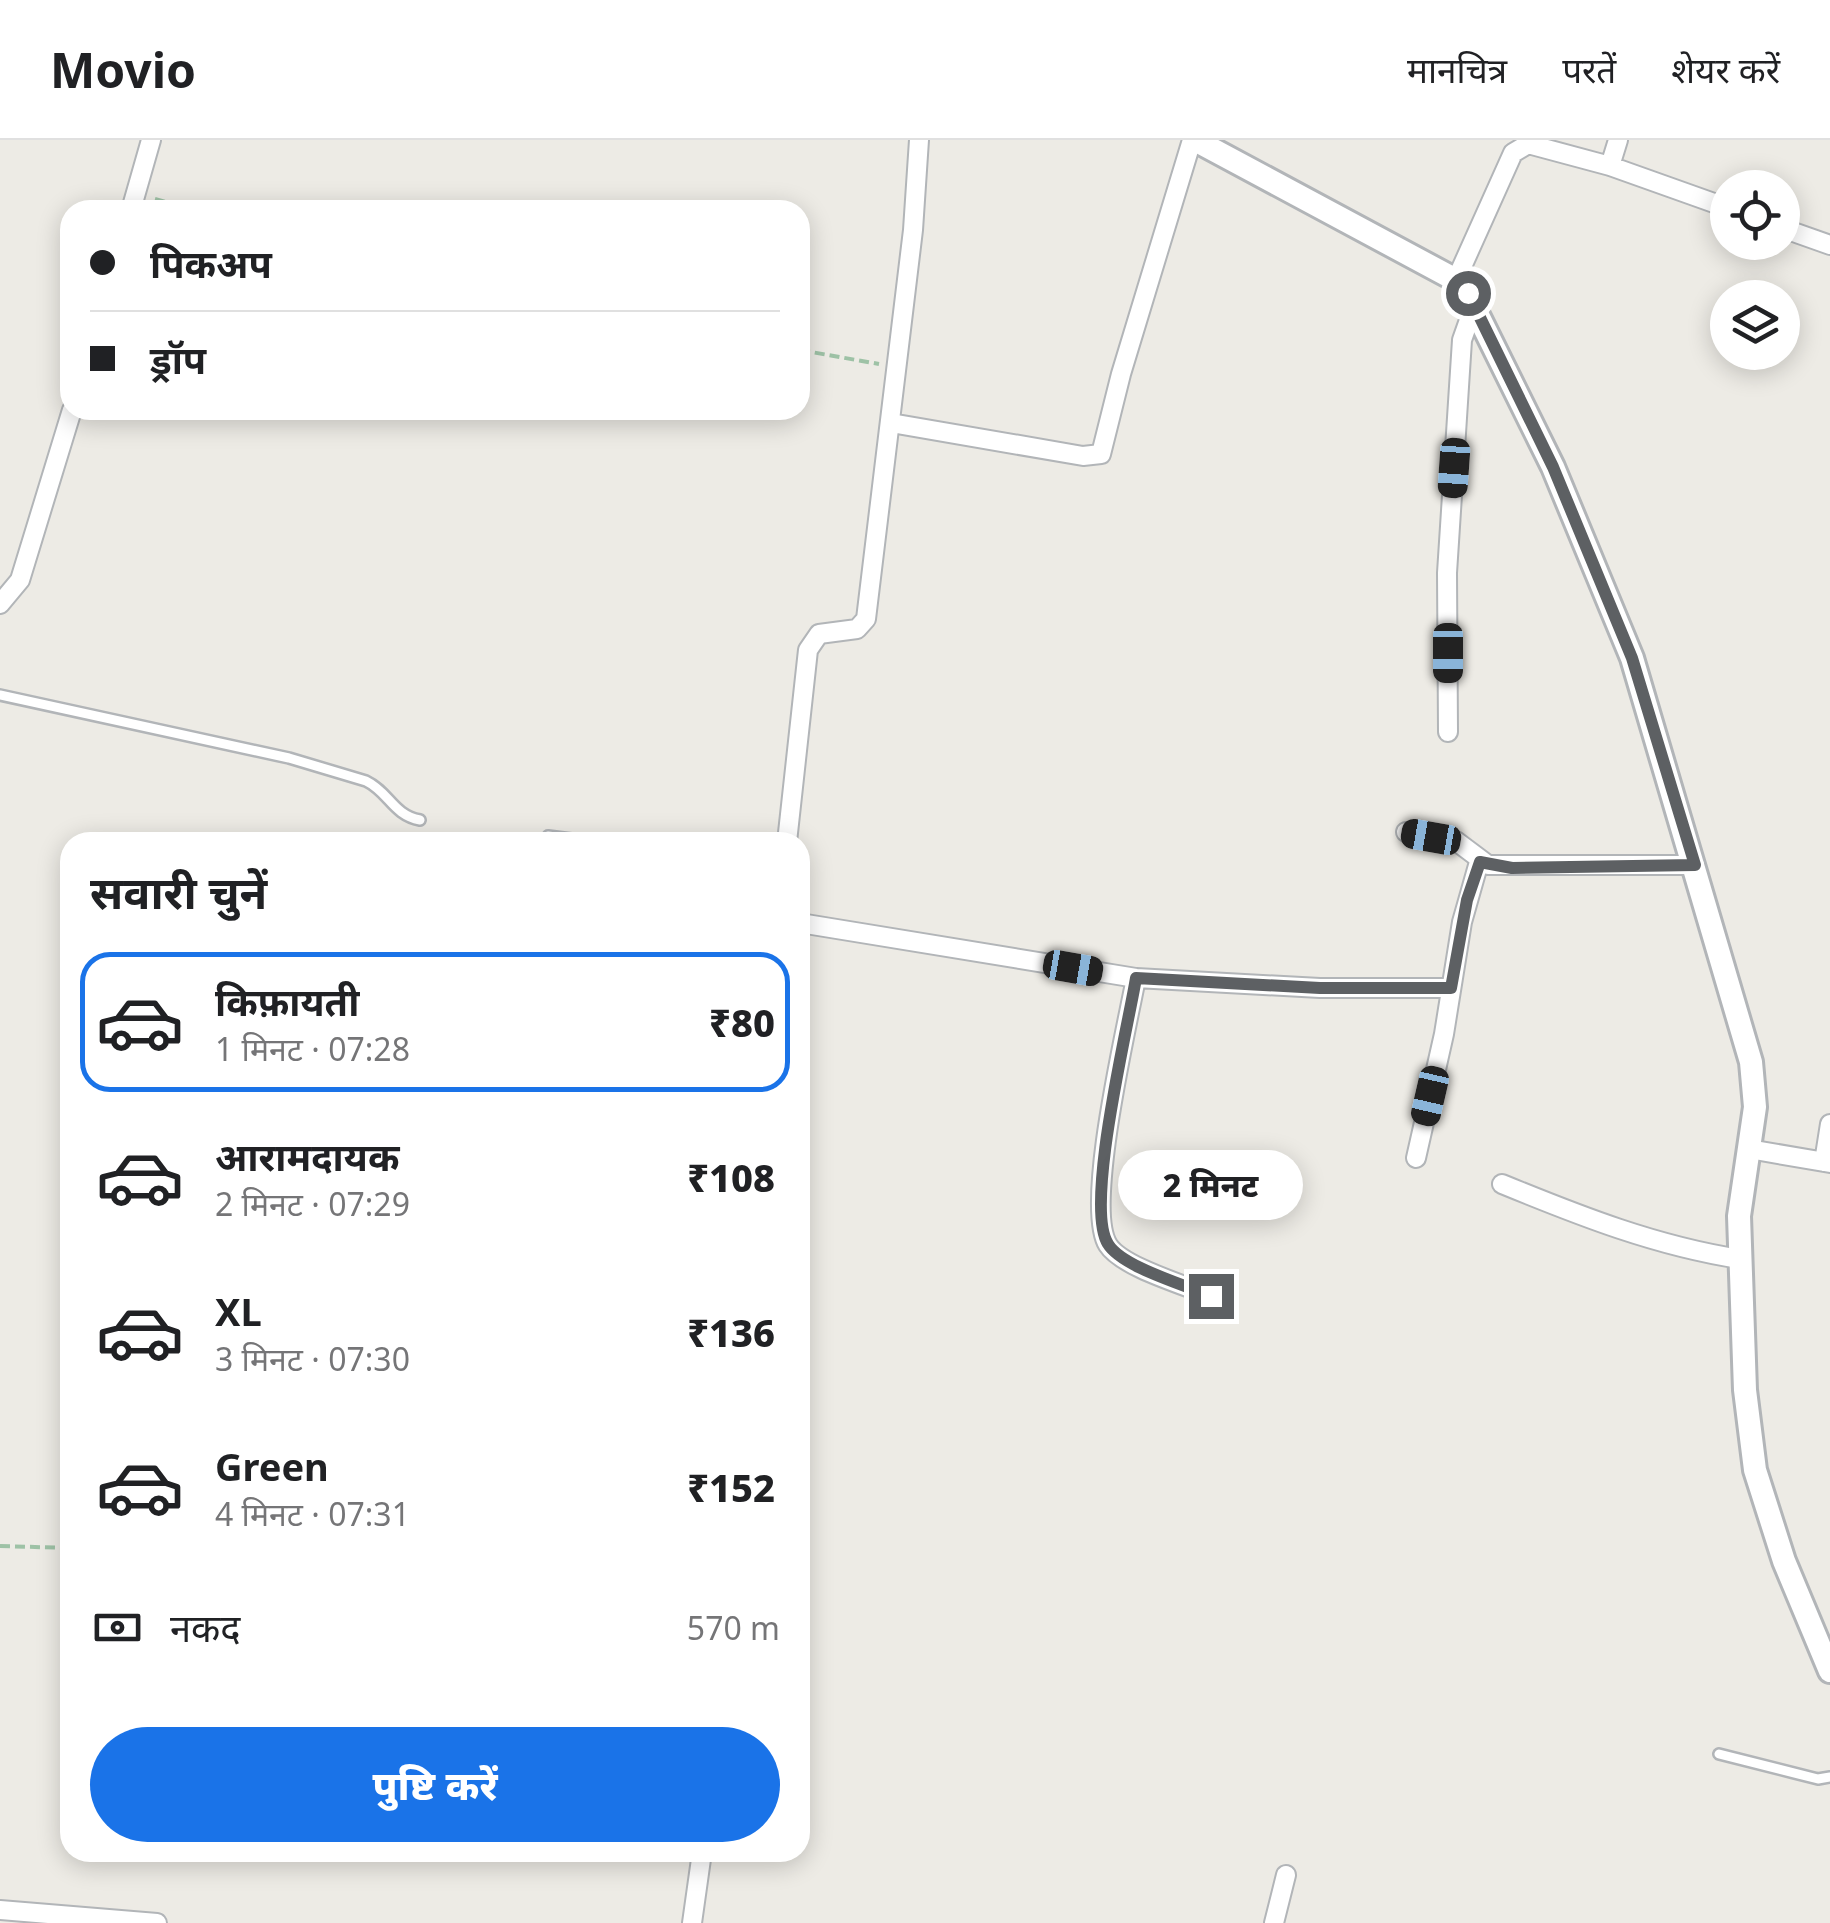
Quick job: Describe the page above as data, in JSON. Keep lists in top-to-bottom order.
{
  "page": {
    "header": "Movio",
    "nav": ["मानचित्र", "परतें", "शेयर करें"],
    "banner": ["पिकअप", "ड्रॉप"],
    "heading": "सवारी चुनें",
    "list": [
      {
        "name": "किफ़ायती",
        "note": "1 मिनट · 07:28",
        "value": "₹80"
      },
      {
        "name": "आरामदायक",
        "note": "2 मिनट · 07:29",
        "value": "₹108"
      },
      {
        "name": "XL",
        "note": "3 मिनट · 07:30",
        "value": "₹136"
      },
      {
        "name": "Green",
        "note": "4 मिनट · 07:31",
        "value": "₹152"
      }
    ],
    "bubble": "2 मिनट",
    "pay": ["नकद", "570 m"],
    "buttons": "पुष्टि करें"
  }
}
